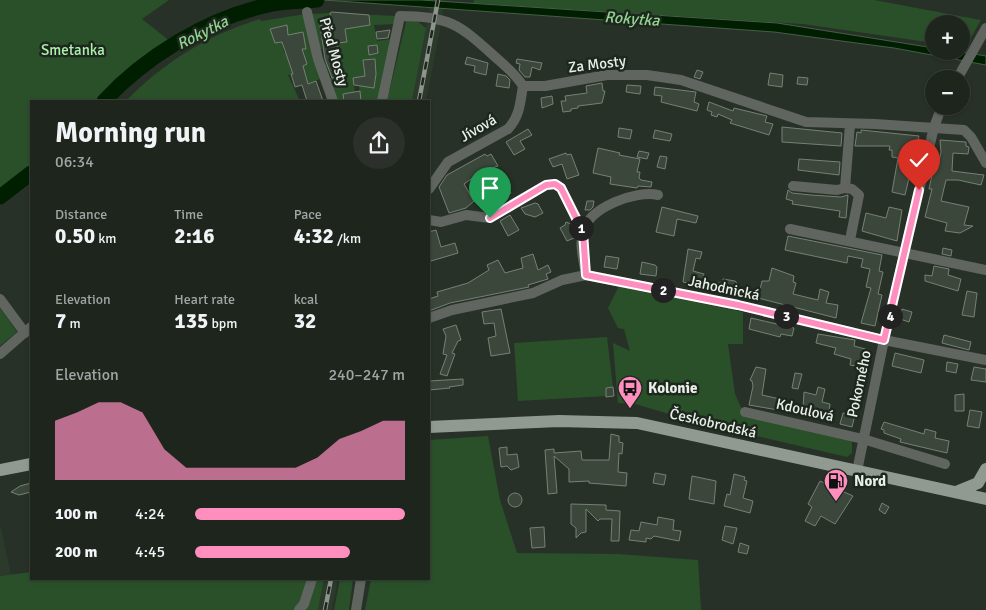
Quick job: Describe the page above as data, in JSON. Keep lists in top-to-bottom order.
{
  "streets": {
    "main road": ["Českobrodská"],
    "street": [
      "Před Mosty",
      "Za Mosty",
      "Jívová",
      "Jahodnická",
      "Pokorného",
      "Kdoulová"
    ]
  },
  "crossings": [
    ["Za Mosty", "Jívová"],
    ["Za Mosty", "Pokorného"],
    ["Jahodnická", "Pokorného"],
    ["Pokorného", "Kdoulová"],
    ["Pokorného", "Českobrodská"]
  ],
  "water": ["Rokytka"],
  "parks": ["Smetanka"],
  "places": {
    "bus stop": ["Kolonie"],
    "fuel station": ["Nord"]
  },
  "page": {
    "map_buttons": ["+", "−"],
    "heading": ["Morning run", "06:34"],
    "stats": [
      ["Distance", "0.50 km"],
      ["Time", "2:16"],
      ["Pace", "4:32 /km"],
      ["Elevation", "7 m"],
      ["Heart rate", "135 bpm"],
      ["kcal", "32"]
    ],
    "pins": [
      "1",
      "2",
      "3",
      "4"
    ],
    "chart": ["Elevation", "240–247 m"],
    "list": [
      {
        "name": "100 m",
        "note": "4:24"
      },
      {
        "name": "200 m",
        "note": "4:45"
      }
    ]
  }
}
